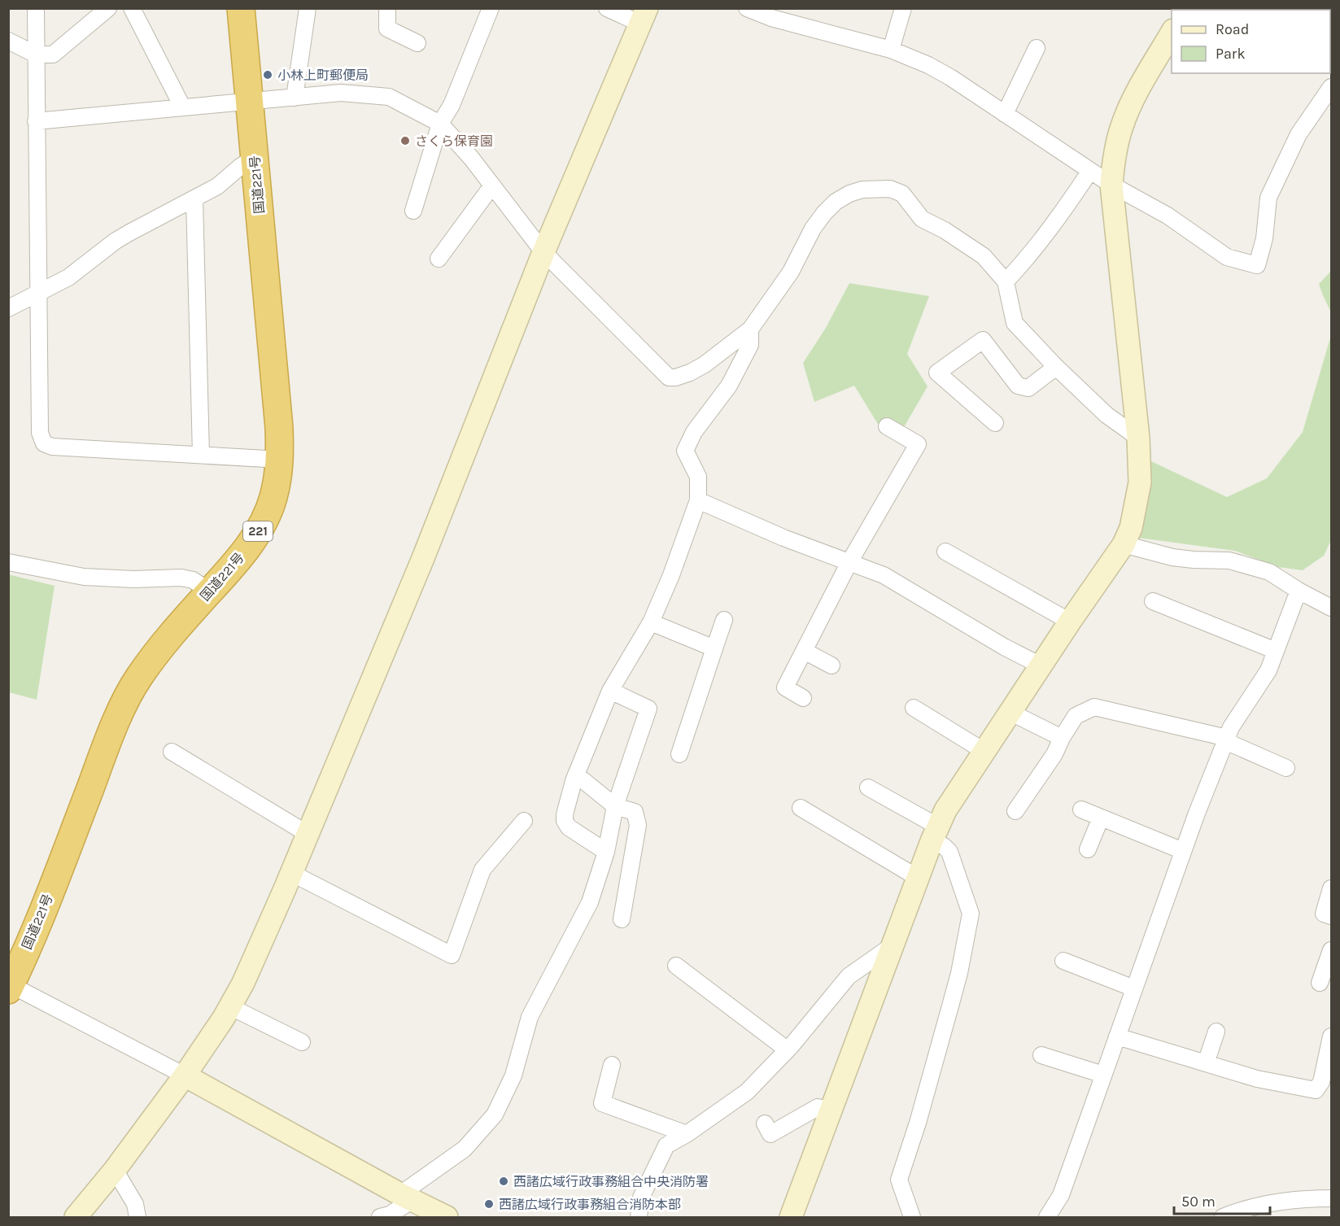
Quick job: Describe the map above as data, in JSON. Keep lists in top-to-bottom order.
{
  "streets": {
    "highway": ["国道221号", "221"]
  },
  "places": [
    "小林上町郵便局",
    "さくら保育園",
    "西諸広域行政事務組合中央消防署",
    "西諸広域行政事務組合消防本部"
  ],
  "legend": ["Road", "Park"],
  "scale_bar": "50 m"
}
